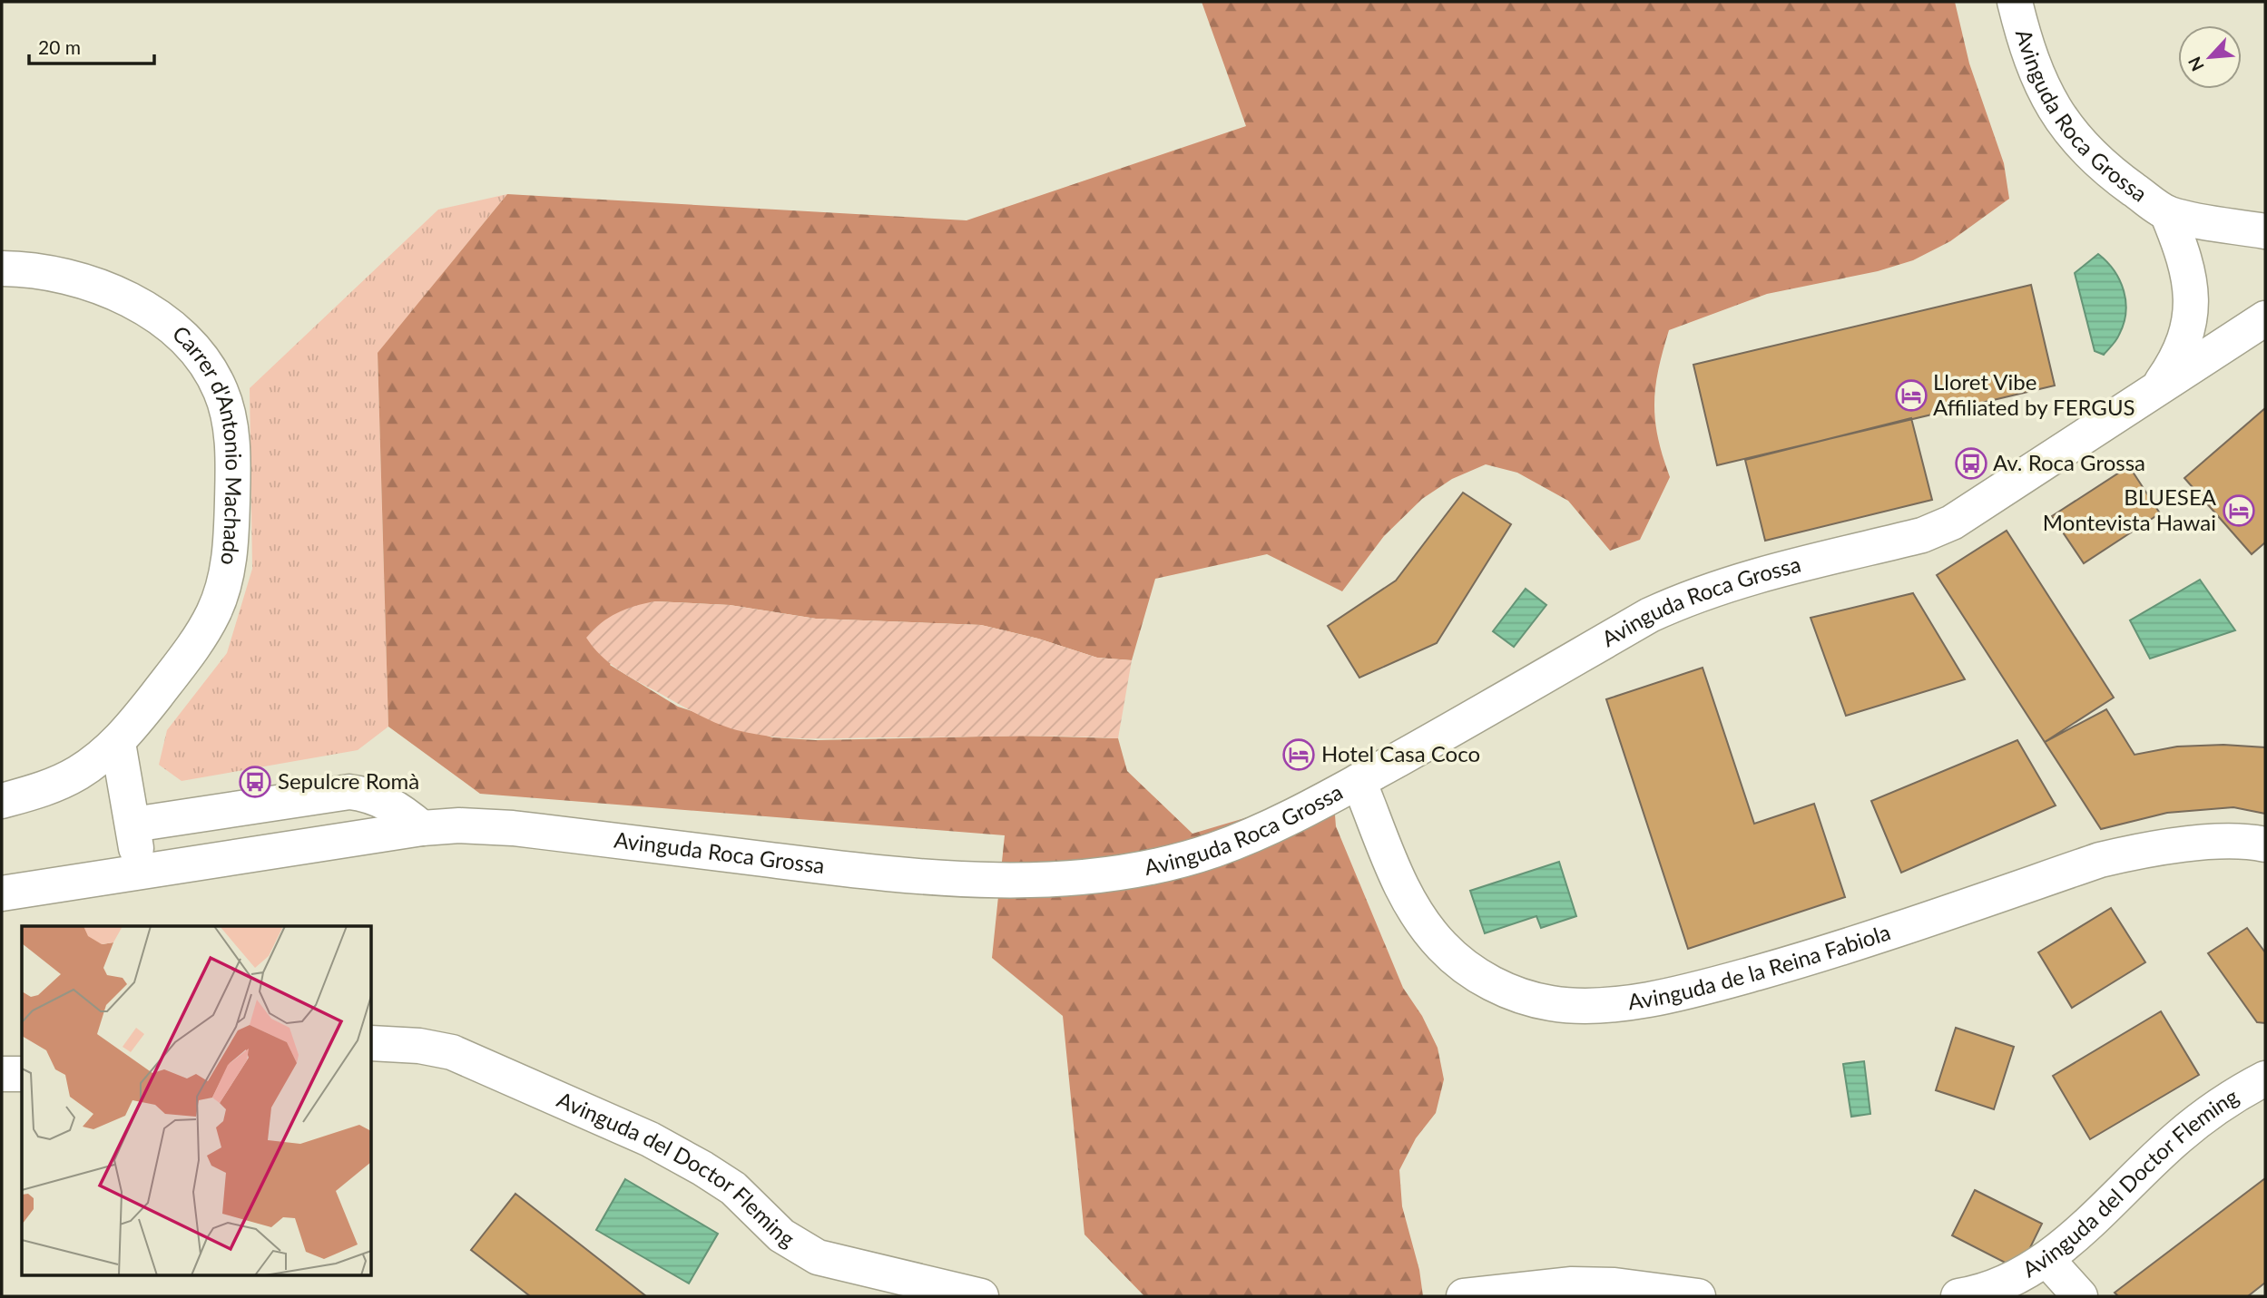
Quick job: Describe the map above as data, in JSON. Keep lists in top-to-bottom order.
{
  "streets": {
    "street": [
      "Avinguda Roca Grossa",
      "Carrer d'Antonio Machado",
      "Avinguda de la Reina Fabiola",
      "Avinguda del Doctor Fleming"
    ]
  },
  "crossings": [
    ["Avinguda Roca Grossa", "Avinguda de la Reina Fabiola"]
  ],
  "places": {
    "hotel": ["Lloret Vibe Affiliated by FERGUS", "BLUESEA Montevista Hawai", "Hotel Casa Coco"],
    "bus stop": ["Av. Roca Grossa", "Sepulcre Romà"]
  },
  "scale_bar": "20 m",
  "north": "bottom left"
}
